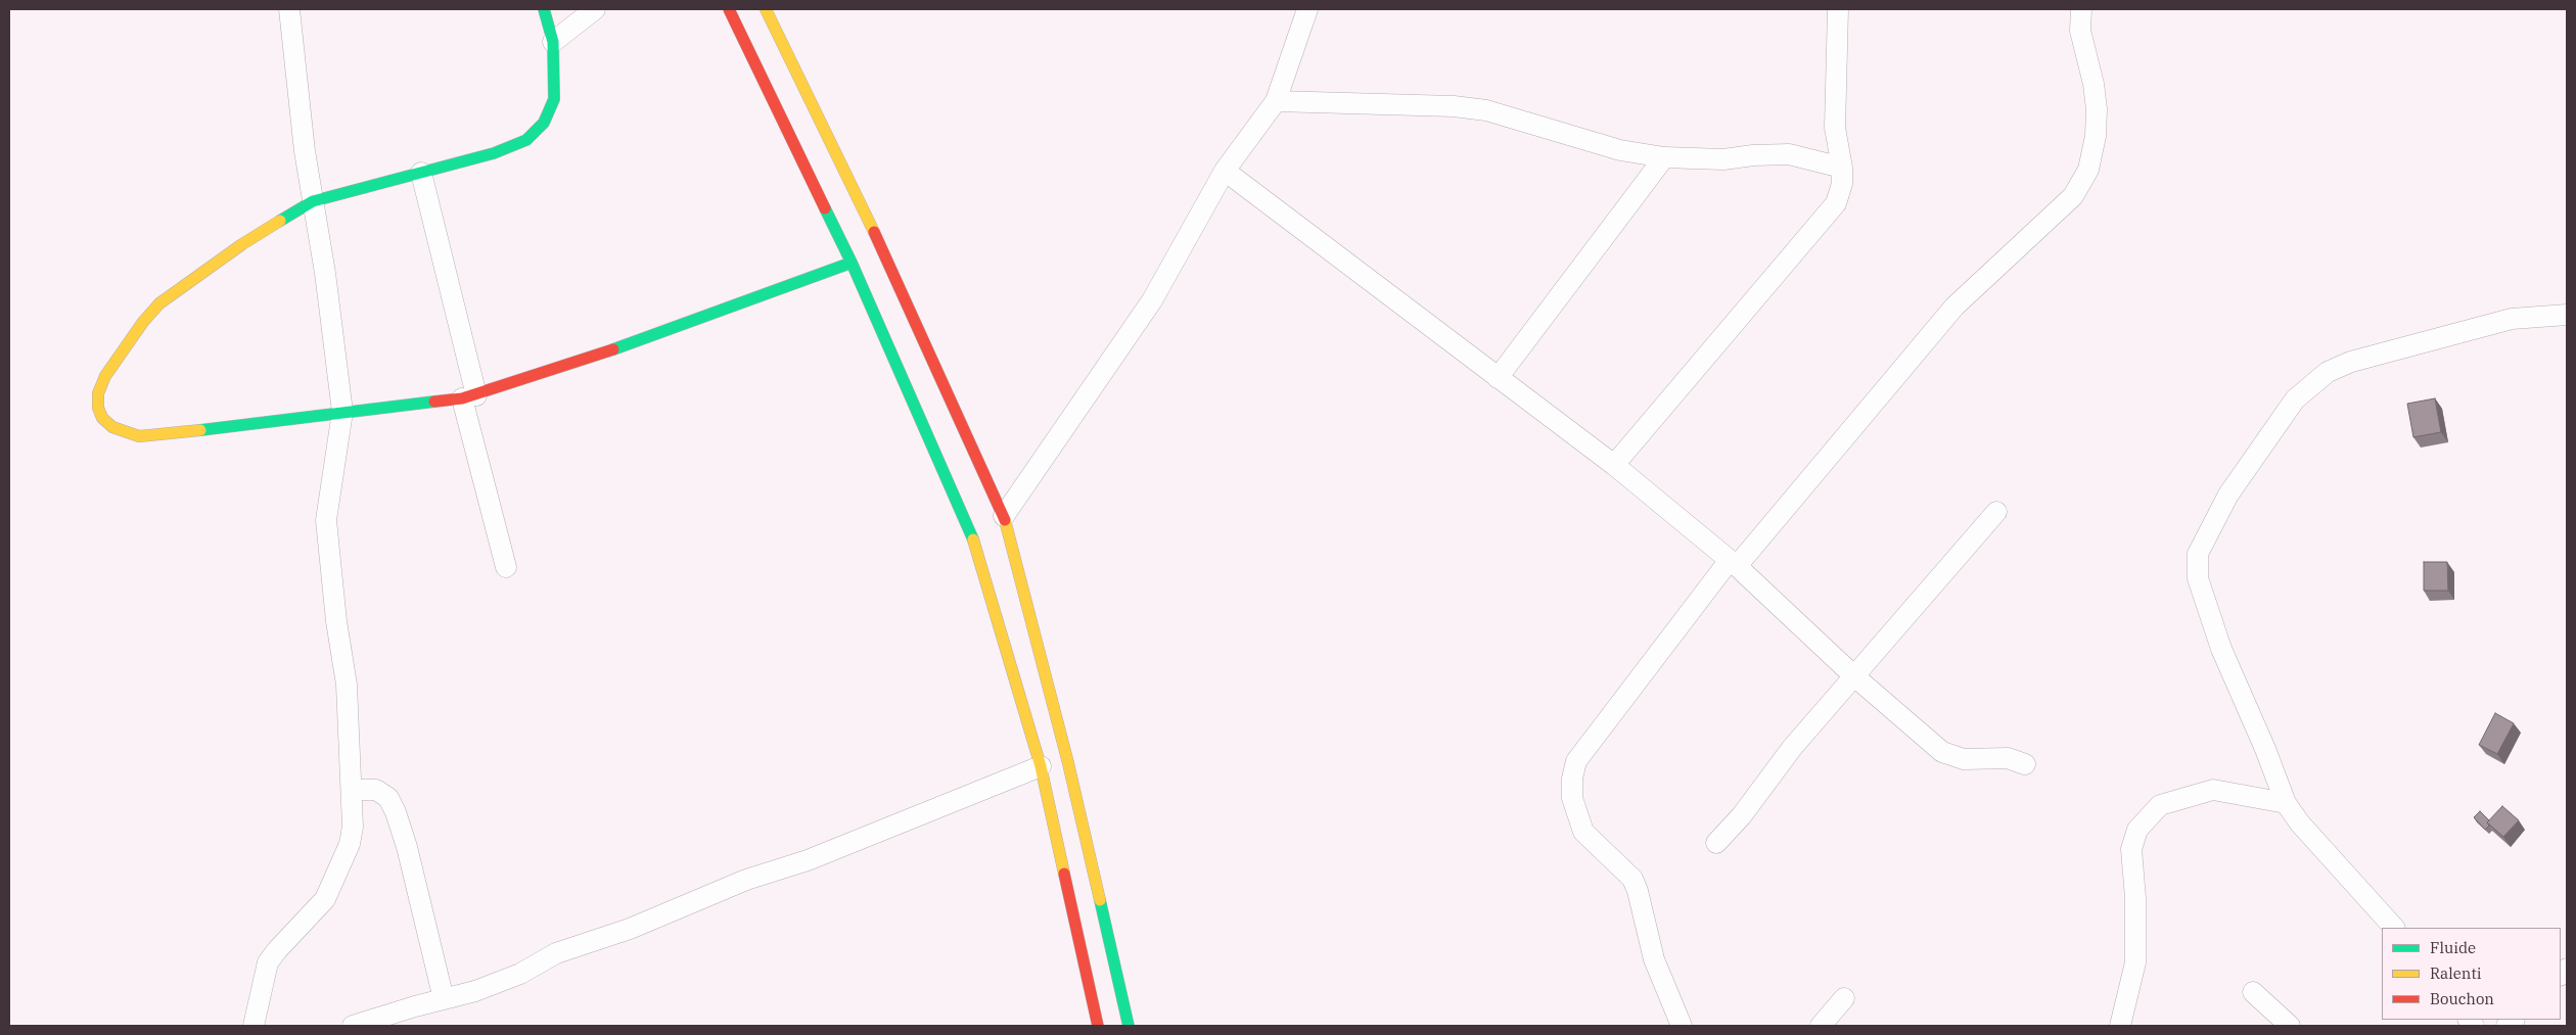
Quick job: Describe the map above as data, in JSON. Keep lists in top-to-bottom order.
{
  "legend": ["Fluide", "Ralenti", "Bouchon"]
}
